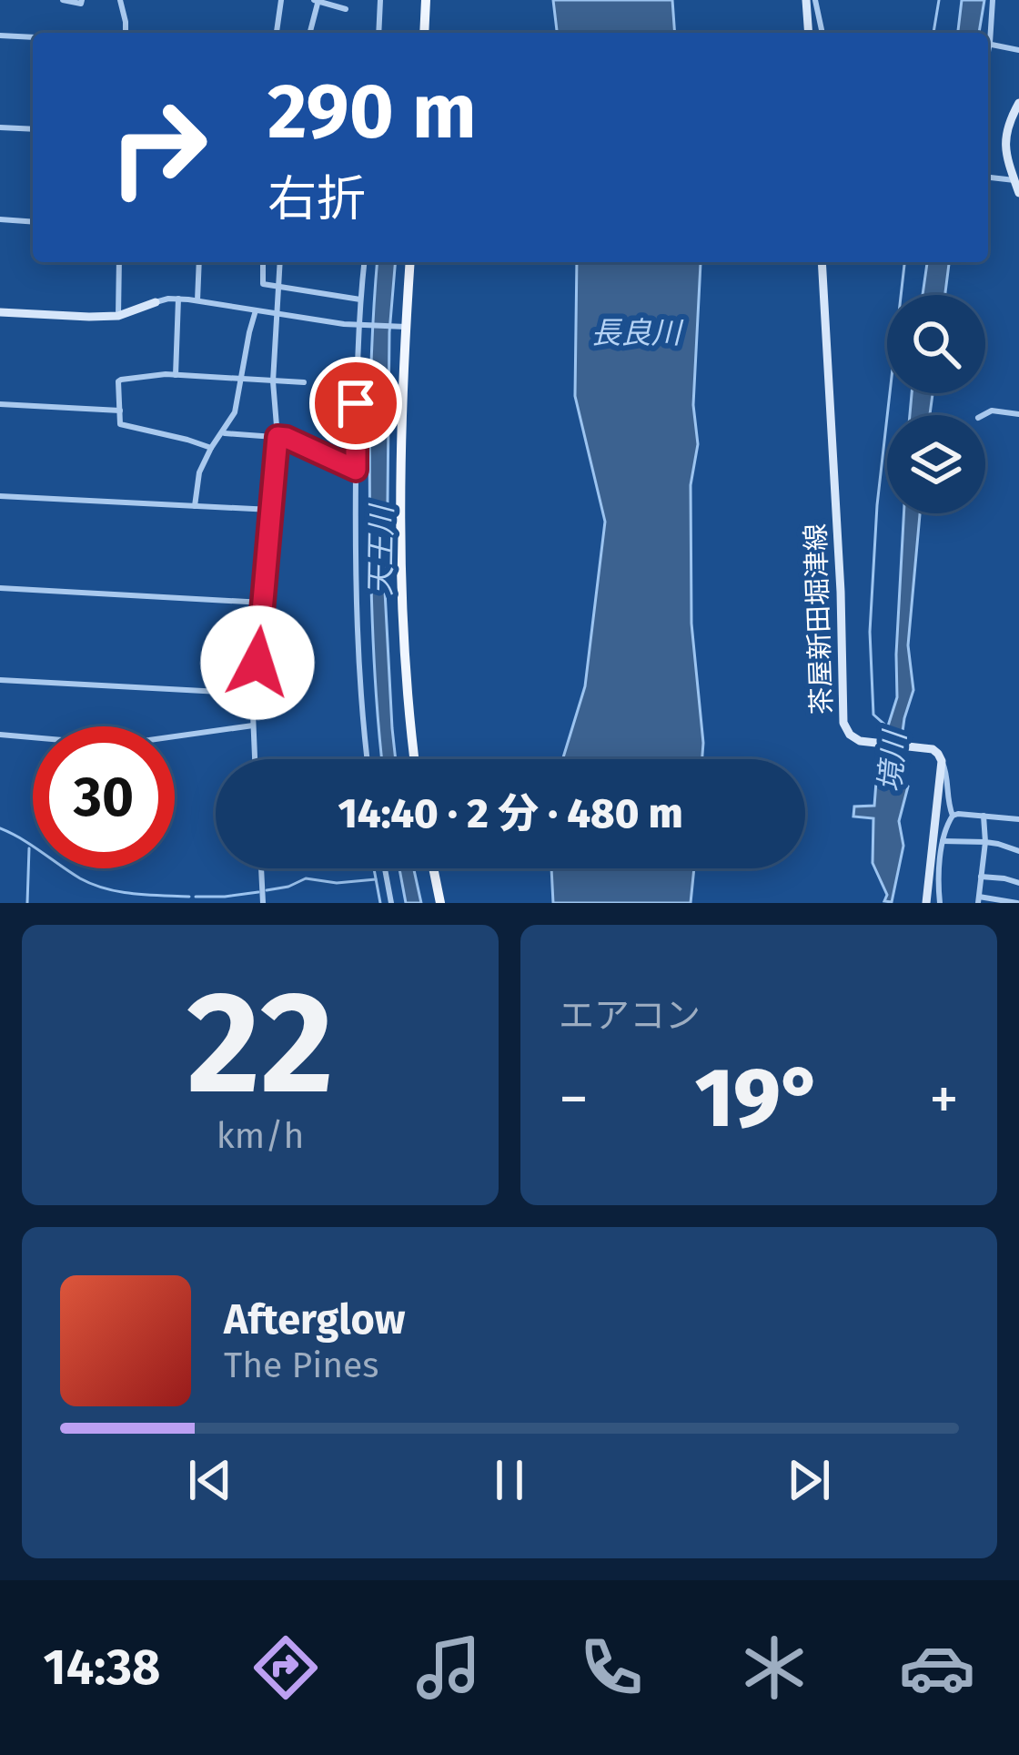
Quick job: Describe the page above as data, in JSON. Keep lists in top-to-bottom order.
{
  "streets": {
    "main road": ["茶屋新田堀津線"]
  },
  "water": ["長良川", "天王川", "境川"],
  "page": {
    "turn": ["290 m", "右折"],
    "limit": "30",
    "trip": "14:40 · 2 分 · 480 m",
    "tile": [
      ["22", "km/h"],
      "エアコン"
    ],
    "heat": ["−", "19°", "+"],
    "song": ["Afterglow", "The Pines"],
    "tabs": "14:38"
  }
}
